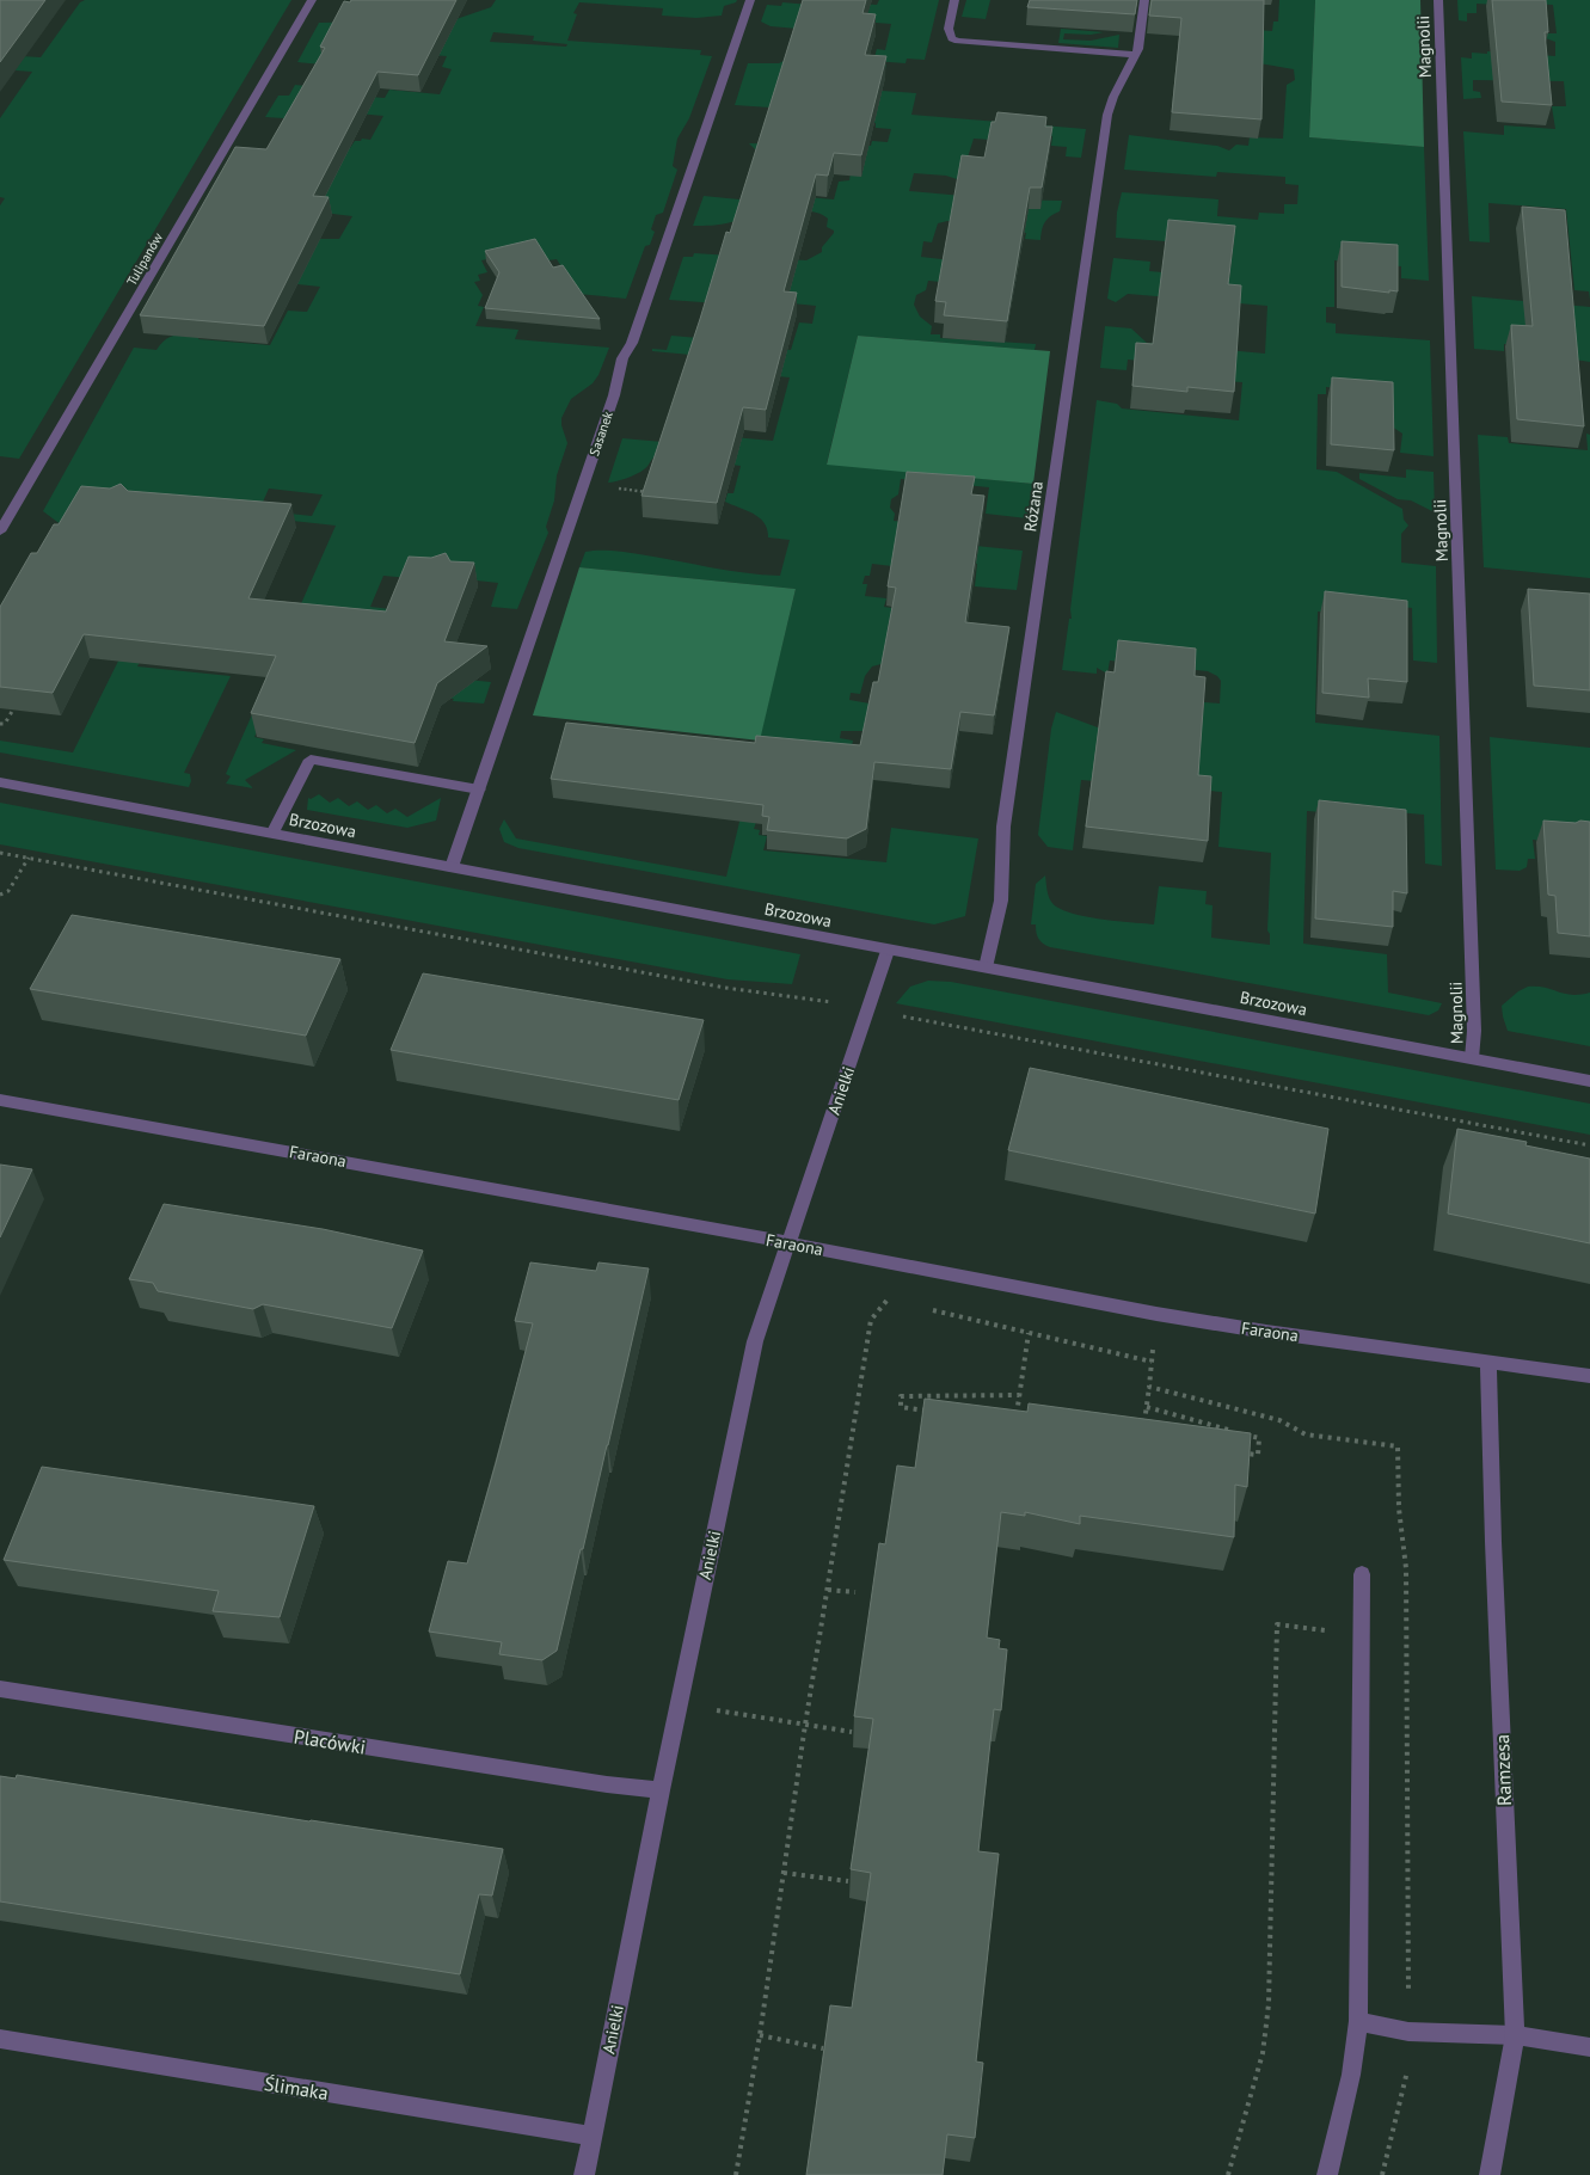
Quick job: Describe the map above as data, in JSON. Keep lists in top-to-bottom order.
{
  "streets": {
    "street": [
      "Magnolii",
      "Tulipanów",
      "Sasanek",
      "Różana",
      "Brzozowa",
      "Anielki",
      "Faraona",
      "Placówki",
      "Ramzesa",
      "Ślimaka"
    ]
  },
  "crossings": [
    ["Magnolii", "Brzozowa"],
    ["Sasanek", "Brzozowa"],
    ["Różana", "Brzozowa"],
    ["Brzozowa", "Anielki"],
    ["Anielki", "Faraona"],
    ["Anielki", "Placówki"],
    ["Anielki", "Ślimaka"],
    ["Faraona", "Ramzesa"]
  ]
}
